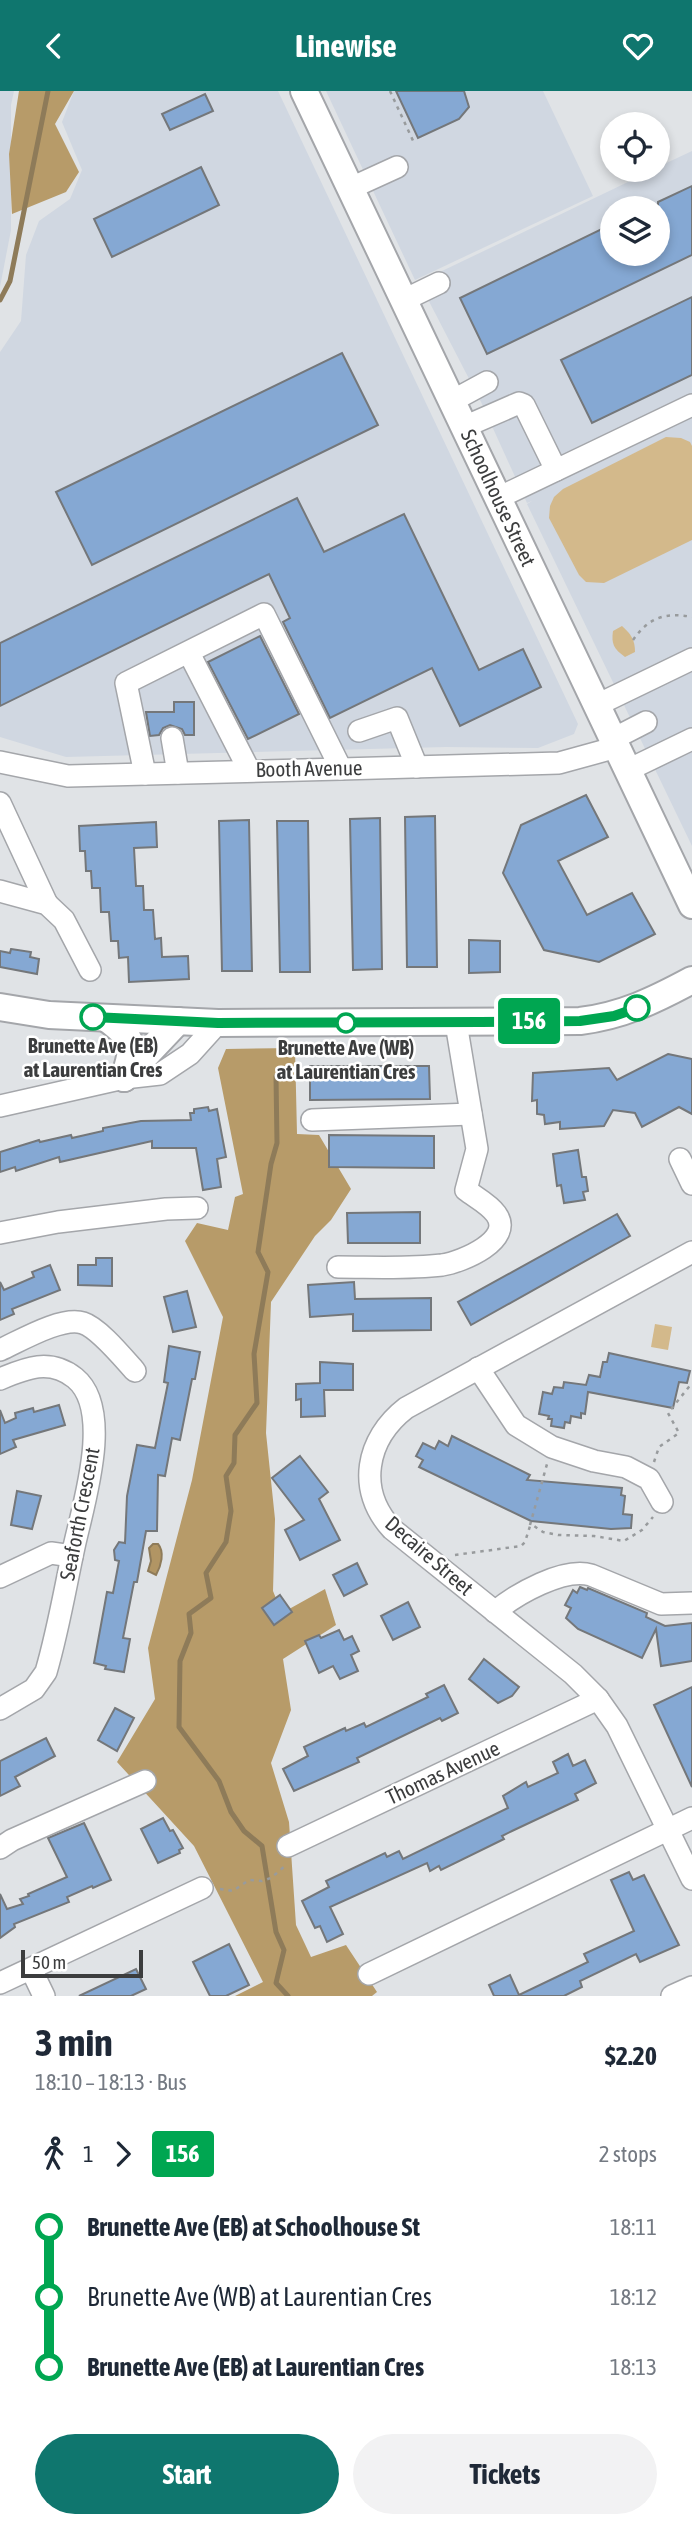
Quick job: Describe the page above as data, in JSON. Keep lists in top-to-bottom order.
{
  "streets": {
    "main road": ["Schoolhouse Street"],
    "street": [
      "Booth Avenue",
      "Seaforth Crescent",
      "Decaire Street",
      "Thomas Avenue"
    ]
  },
  "crossings": [
    ["Schoolhouse Street", "Booth Avenue"],
    ["Decaire Street", "Thomas Avenue"]
  ],
  "places": ["Brunette Ave (EB) at Laurentian Cres", "Brunette Ave (WB) at Laurentian Cres"],
  "lines": ["bus line 156"],
  "scale_bar": "50 m",
  "page": {
    "header": "Linewise",
    "on_map": "156",
    "scale": "50 m",
    "heading": ["3 min", "18:10 – 18:13 · Bus", "$2.20"],
    "legs": ["1", "156", "2 stops"],
    "list": [
      {
        "name": "Brunette Ave (EB) at Schoolhouse St",
        "value": "18:11"
      },
      {
        "name": "Brunette Ave (WB) at Laurentian Cres",
        "value": "18:12"
      },
      {
        "name": "Brunette Ave (EB) at Laurentian Cres",
        "value": "18:13"
      }
    ],
    "buttons": ["Start", "Tickets"]
  }
}
